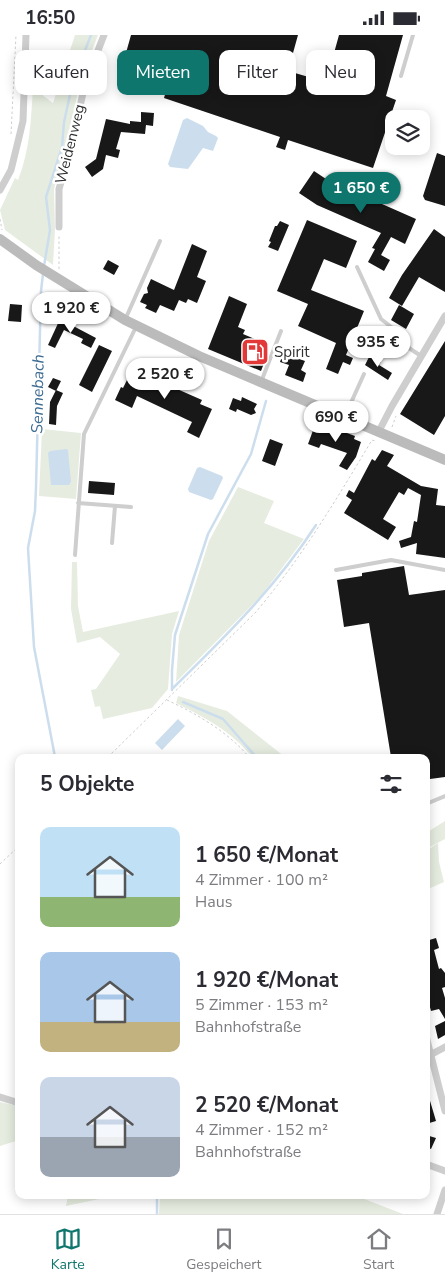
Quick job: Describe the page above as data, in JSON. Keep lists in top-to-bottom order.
{
  "streets": {
    "street": ["Weidenweg"]
  },
  "water": ["Sennebach"],
  "places": {
    "fuel station": ["Spirit"]
  },
  "page": {
    "status": "16:50",
    "chip": [
      "Kaufen",
      "Mieten",
      "Filter",
      "Neu"
    ],
    "price": [
      "1 650 €",
      "1 920 €",
      "935 €",
      "2 520 €",
      "690 €"
    ],
    "heading": "5 Objekte",
    "list": [
      {
        "name": "1 650 €/Monat",
        "note": "4 Zimmer · 100 m² · Haus"
      },
      {
        "name": "1 920 €/Monat",
        "note": "5 Zimmer · 153 m² · Bahnhofstraße"
      },
      {
        "name": "2 520 €/Monat",
        "note": "4 Zimmer · 152 m² · Bahnhofstraße"
      }
    ],
    "tabs": ["Karte", "Gespeichert", "Start"]
  }
}
